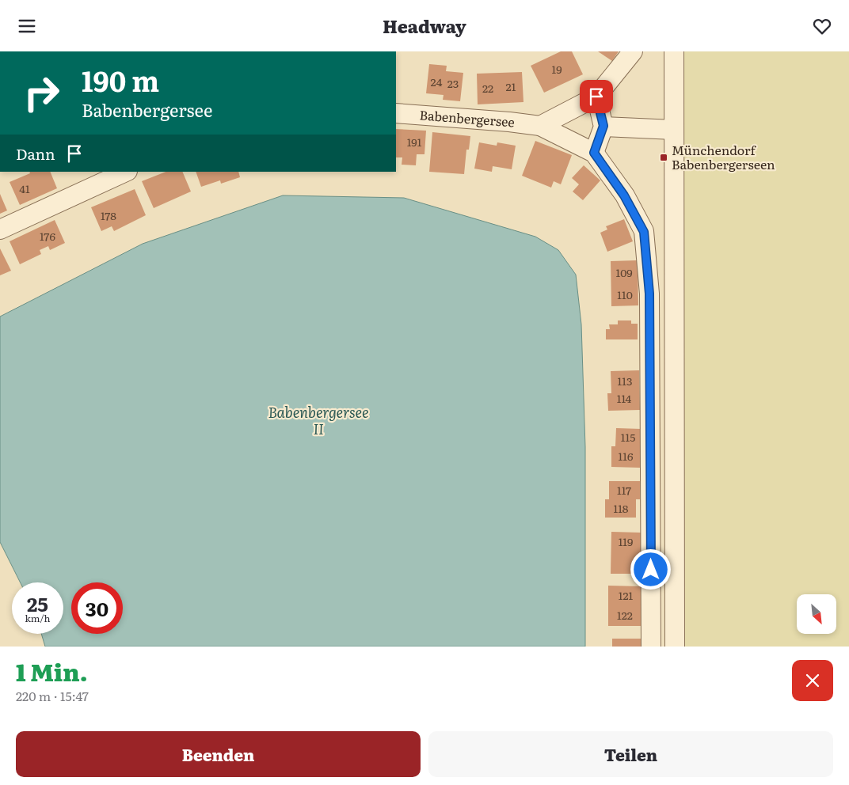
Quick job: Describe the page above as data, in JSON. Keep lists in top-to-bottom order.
{
  "streets": {
    "street": ["Babenbergersee"]
  },
  "water": ["Babenbergersee II"],
  "places": {
    "transit": ["Münchendorf Babenbergerseen"]
  },
  "house_numbers": [
    "19",
    "24",
    "23",
    "21",
    "22",
    "191",
    "41",
    "178",
    "176",
    "109",
    "110",
    "113",
    "114",
    "115",
    "116",
    "117",
    "118",
    "119",
    "121",
    "122"
  ],
  "north": "bottom right",
  "page": {
    "header": "Headway",
    "turn": ["190 m", "Babenbergersee"],
    "then": "Dann",
    "speed": "25 km/h",
    "limit": "30",
    "heading": ["1 Min.", "220 m · 15:47"],
    "buttons": ["Beenden", "Teilen"]
  }
}
